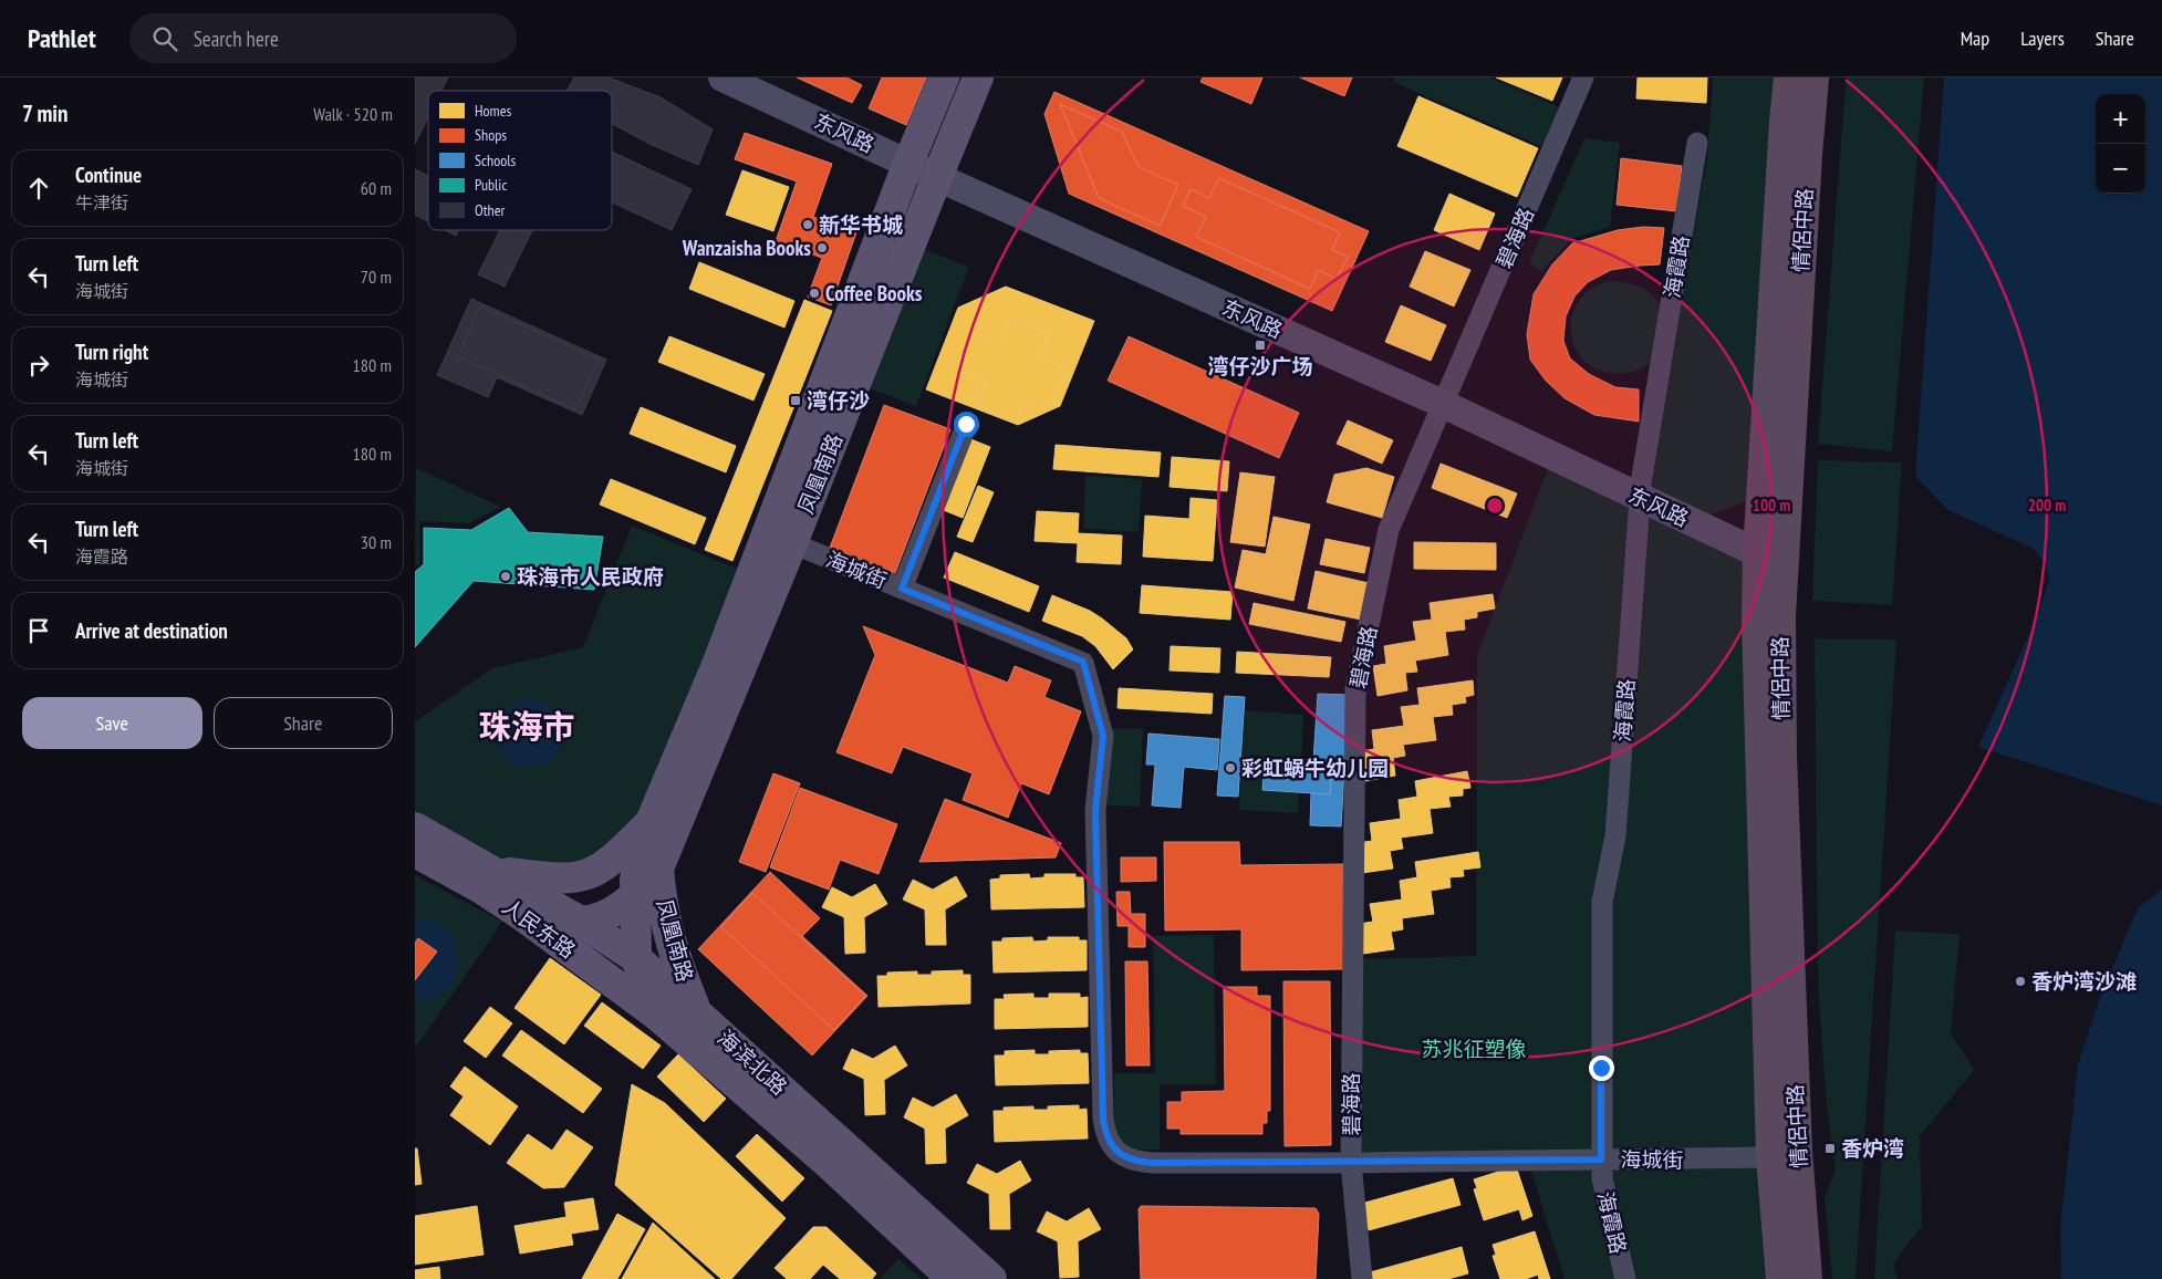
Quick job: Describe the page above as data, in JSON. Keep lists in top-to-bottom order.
{
  "streets": {
    "highway": ["情侶中路"],
    "main road": ["凤凰南路", "人民东路", "海滨北路"],
    "street": [
      "东风路",
      "碧海路",
      "海霞路",
      "海城街"
    ]
  },
  "crossings": [
    ["东风路", "情侶中路"],
    ["东风路", "碧海路"],
    ["东风路", "海霞路"],
    ["东风路", "凤凰南路"],
    ["情侶中路", "海城街"],
    ["碧海路", "海城街"],
    ["海霞路", "海城街"],
    ["凤凰南路", "海城街"],
    ["凤凰南路", "人民东路"],
    ["凤凰南路", "海滨北路"],
    ["人民东路", "海滨北路"]
  ],
  "districts": ["珠海市"],
  "parks": ["苏兆征塑像"],
  "places": {
    "other": [
      "新华书城",
      "Wanzaisha Books",
      "Coffee Books",
      "珠海市人民政府",
      "彩虹蜗牛幼儿园",
      "香炉湾沙滩"
    ],
    "transit": ["湾仔沙广场", "湾仔沙", "香炉湾"]
  },
  "legend": [
    "Homes",
    "Shops",
    "Schools",
    "Public",
    "Other"
  ],
  "page": {
    "header": "Pathlet",
    "search": "Search here",
    "nav": ["Map", "Layers", "Share"],
    "heading": ["7 min", "Walk · 520 m"],
    "map_buttons": ["+", "−"],
    "list": [
      ["Continue", "牛津街", "60 m"],
      ["Turn left", "海城街", "70 m"],
      ["Turn right", "海城街", "180 m"],
      ["Turn left", "海城街", "180 m"],
      ["Turn left", "海霞路", "30 m"],
      "Arrive at destination"
    ],
    "buttons": ["Save", "Share"]
  },
  "rings": ["100 m", "200 m"]
}
